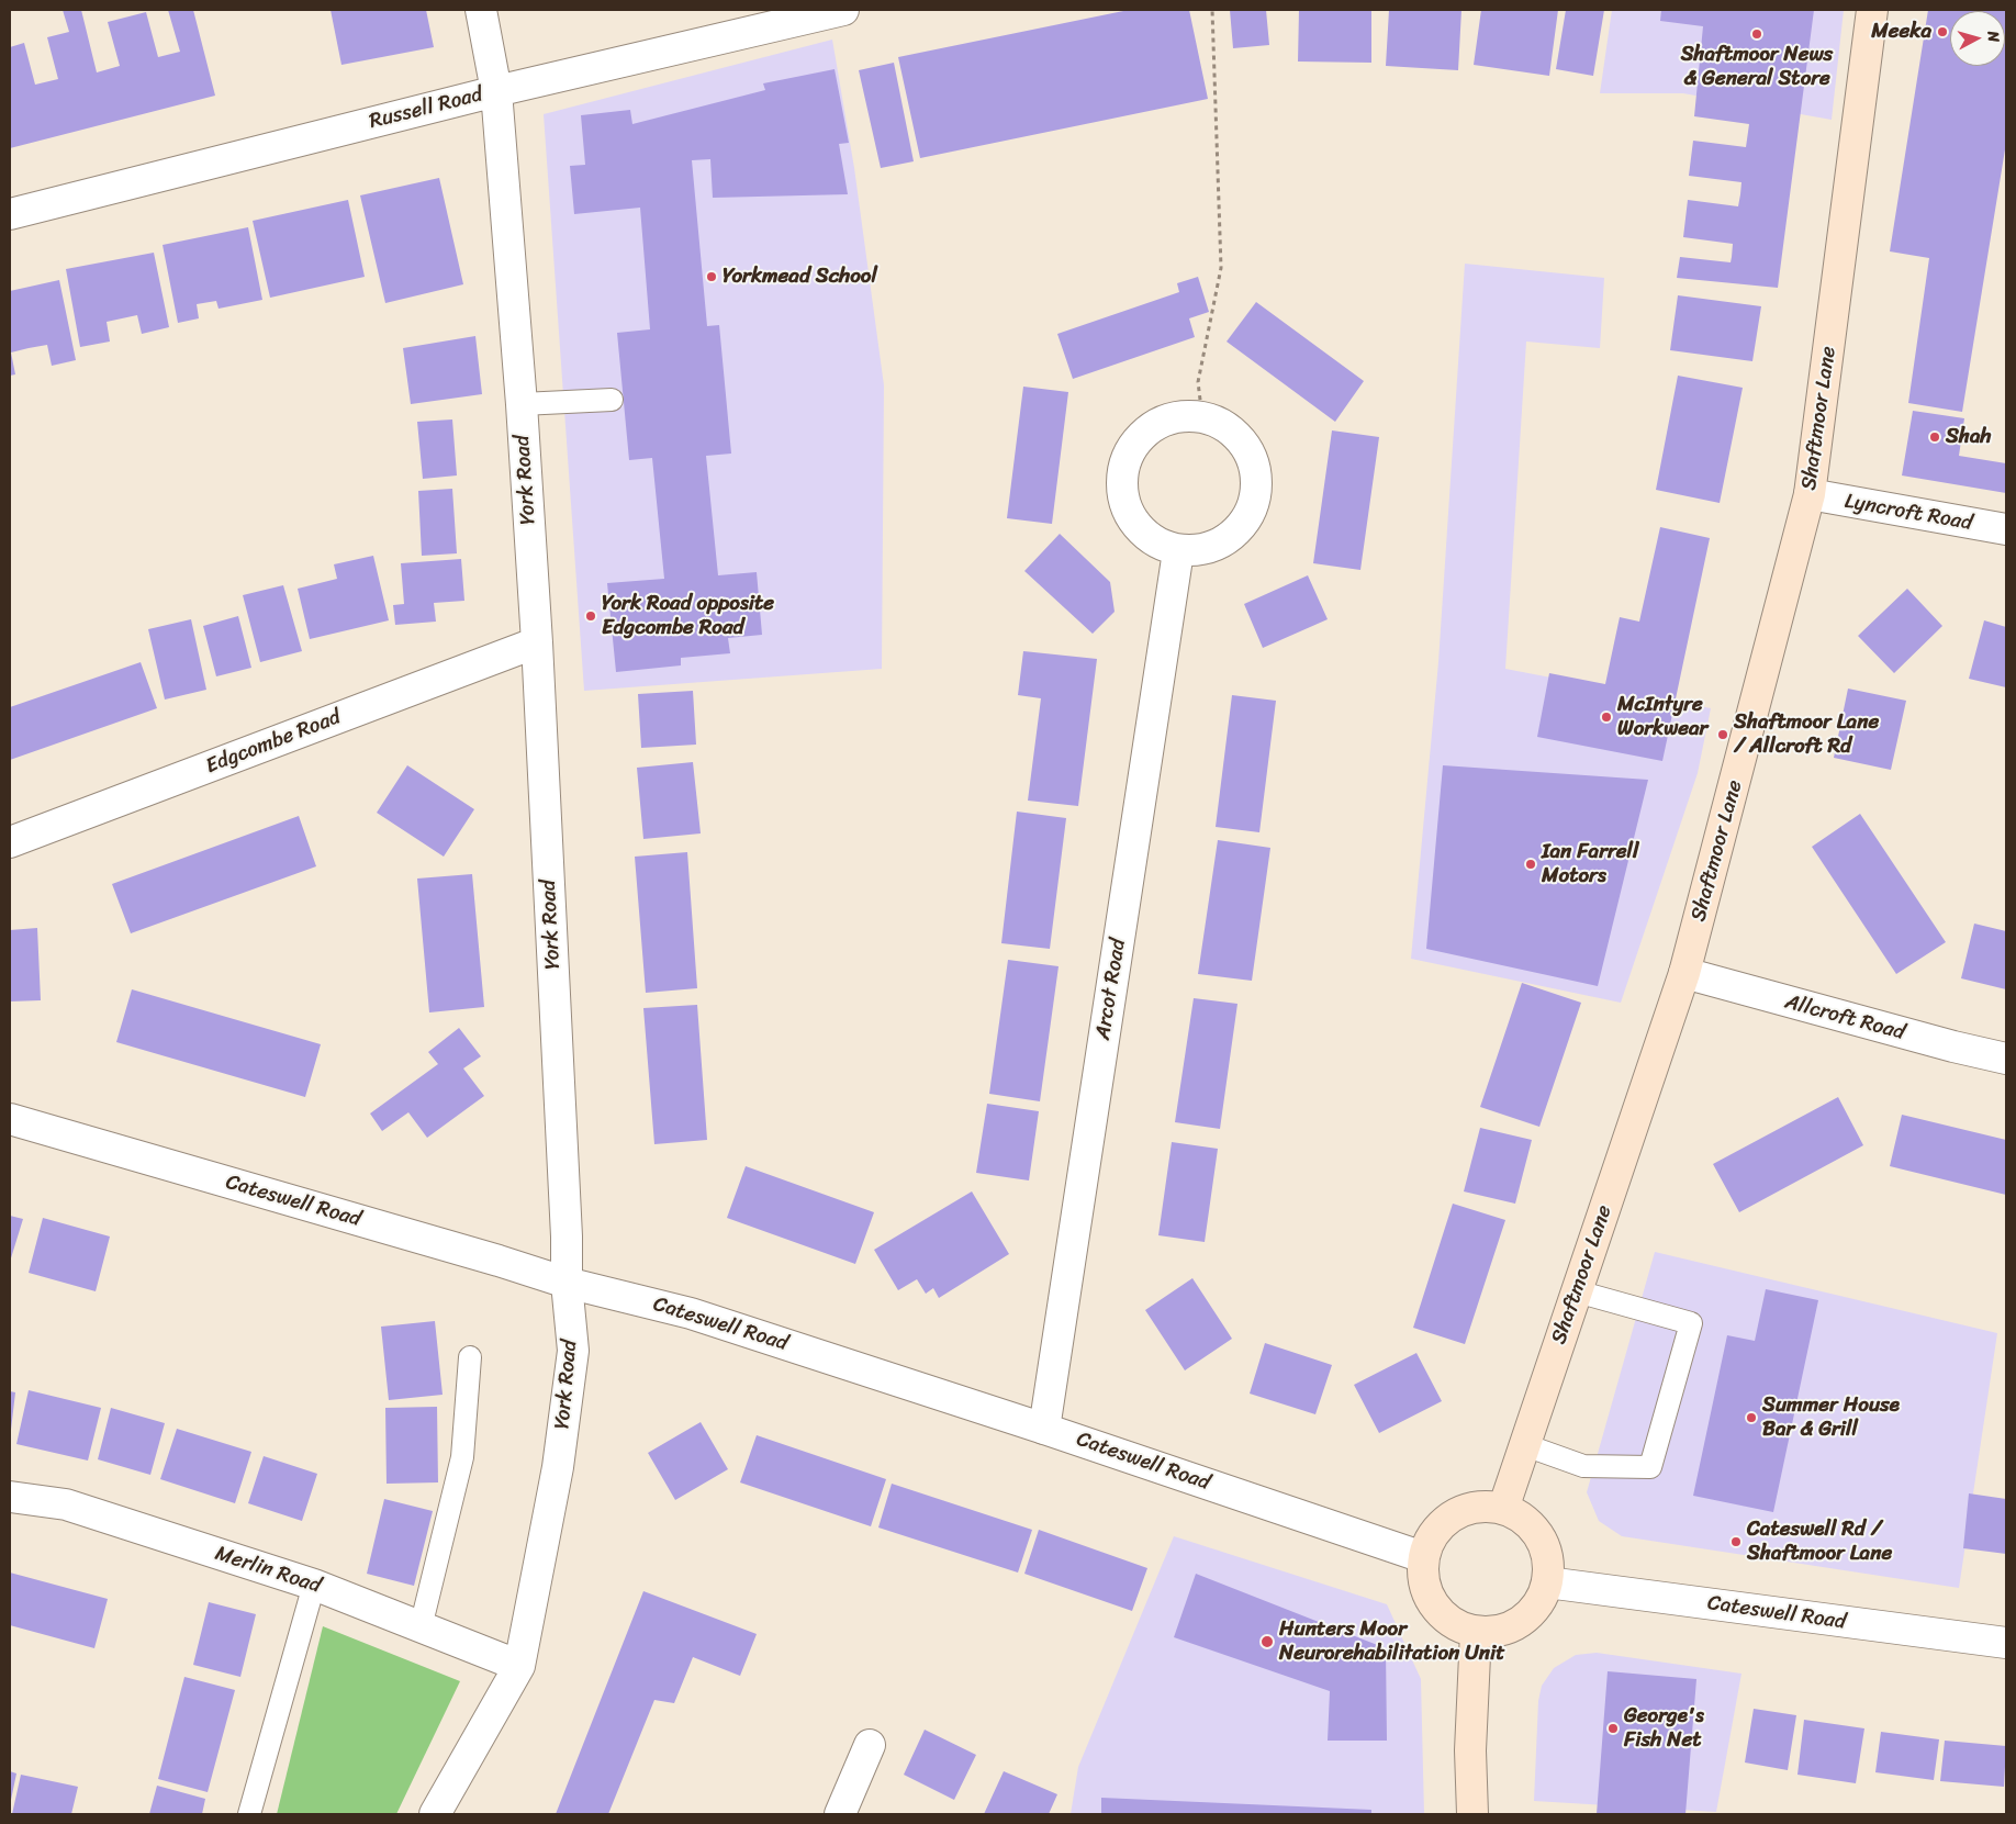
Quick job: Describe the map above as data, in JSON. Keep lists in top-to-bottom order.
{
  "streets": {
    "main road": ["Shaftmoor Lane"],
    "street": [
      "Russell Road",
      "York Road",
      "Lyncroft Road",
      "Edgcombe Road",
      "Arcot Road",
      "Allcroft Road",
      "Cateswell Road",
      "Merlin Road"
    ]
  },
  "crossings": [
    ["Russell Road", "York Road"],
    ["Shaftmoor Lane", "Lyncroft Road"],
    ["Shaftmoor Lane", "Allcroft Road"],
    ["Shaftmoor Lane", "Cateswell Road"],
    ["York Road", "Edgcombe Road"],
    ["York Road", "Cateswell Road"],
    ["York Road", "Merlin Road"],
    ["Arcot Road", "Cateswell Road"]
  ],
  "places": [
    "Meeka",
    "Shaftmoor News & General Store",
    "Yorkmead School",
    "Shah",
    "York Road opposite Edgcombe Road",
    "McIntyre Workwear",
    "Shaftmoor Lane / Allcroft Rd",
    "Ian Farrell Motors",
    "Summer House Bar & Grill",
    "Cateswell Rd / Shaftmoor Lane",
    "Hunters Moor Neurorehabilitation Unit",
    "George's Fish Net"
  ],
  "north": "right"
}
